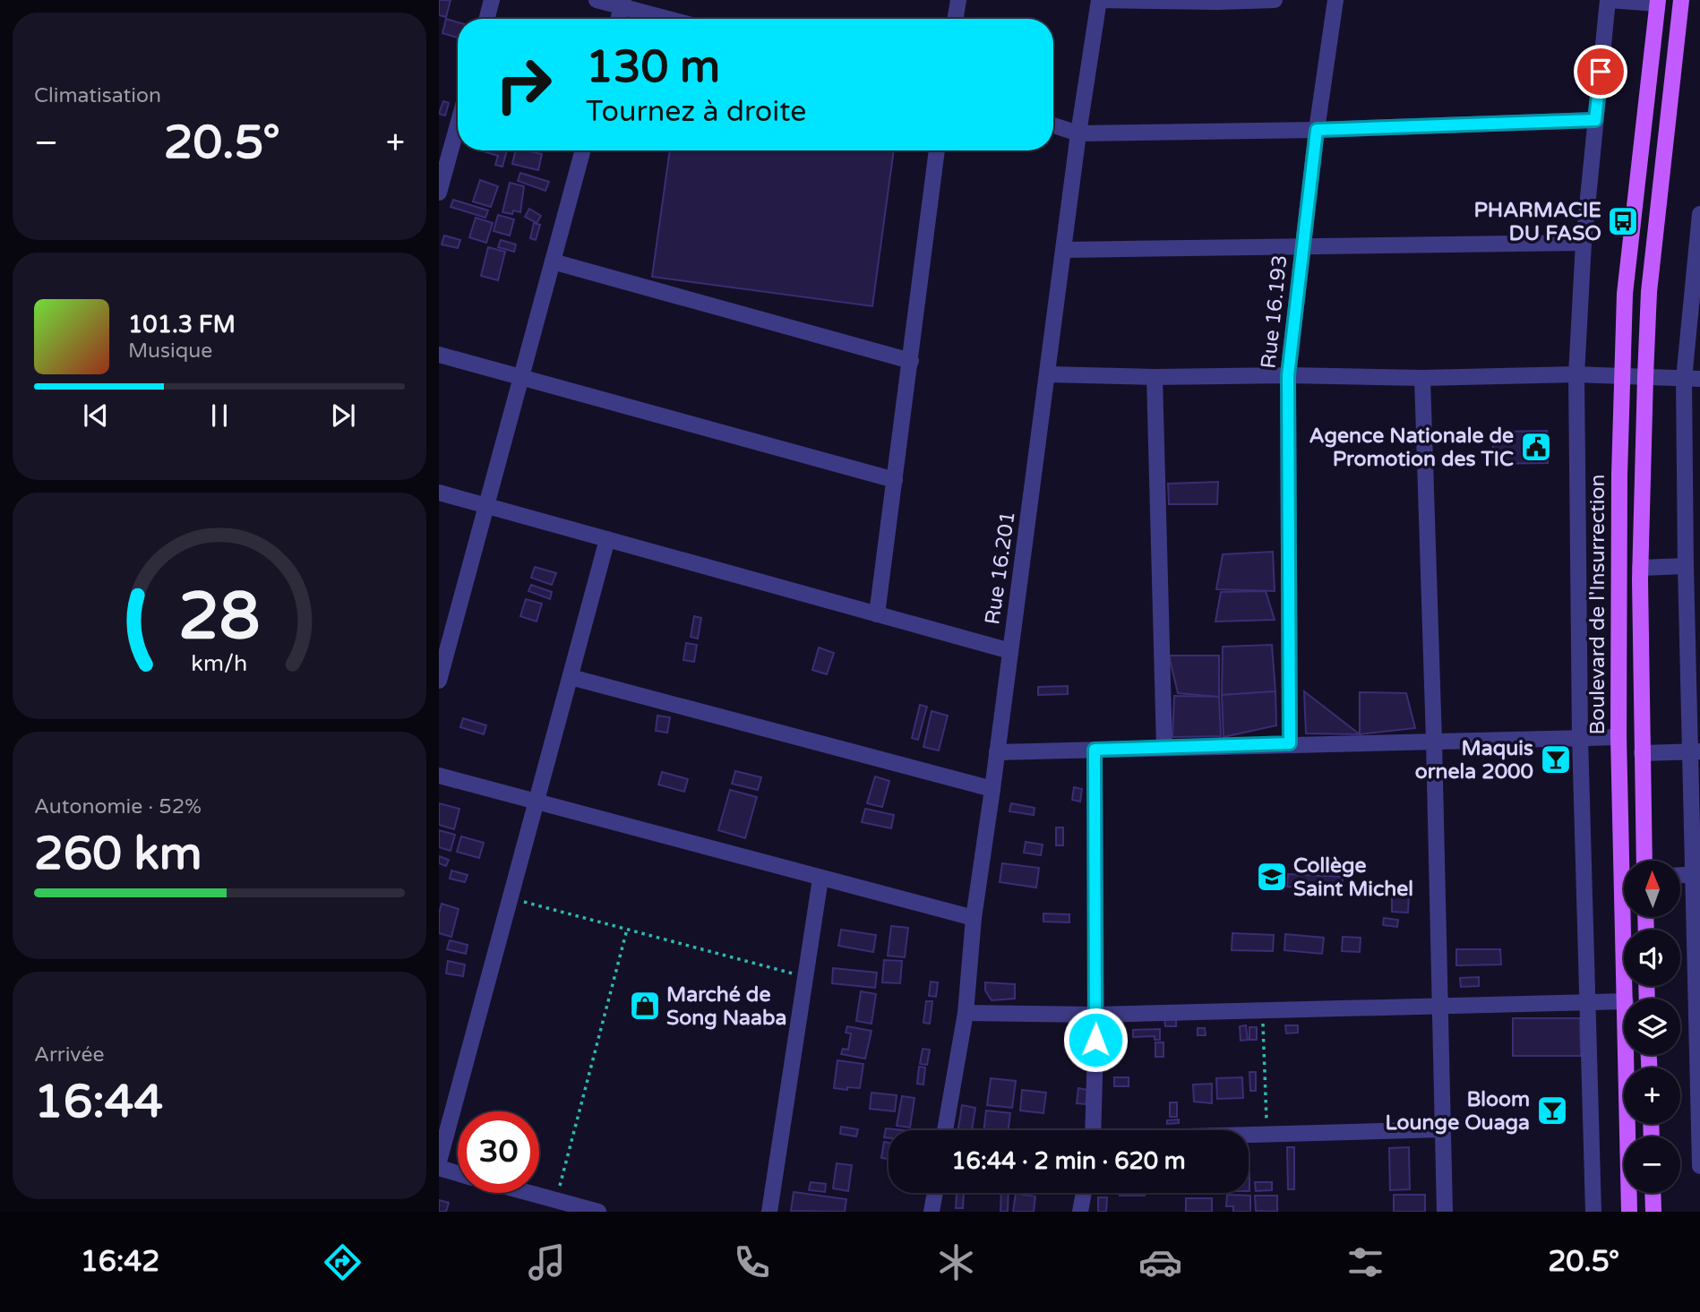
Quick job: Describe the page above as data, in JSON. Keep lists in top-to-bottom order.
{
  "streets": {
    "main road": ["Boulevard de l'Insurrection"],
    "street": ["Rue 16.193", "Rue 16.201"]
  },
  "places": {
    "bus stop": ["PHARMACIE DU FASO"],
    "public building": ["Agence Nationale de Promotion des TIC"],
    "bar": ["Maquis ornela 2000", "Bloom Lounge Ouaga"],
    "school or university": ["Collège Saint Michel"],
    "shop": ["Marché de Song Naaba"]
  },
  "north": "top",
  "page": {
    "tile": [
      "Climatisation",
      ["Autonomie · 52%", "260 km"],
      ["Arrivée", "16:44"]
    ],
    "turn": ["130 m", "Tournez à droite"],
    "heat": ["−", "20.5°", "+"],
    "song": ["101.3 FM", "Musique"],
    "map_buttons": ["+", "−"],
    "limit": "30",
    "trip": "16:44 · 2 min · 620 m",
    "tabs": ["16:42", "20.5°"],
    "gauge": ["28", "km/h"]
  }
}
